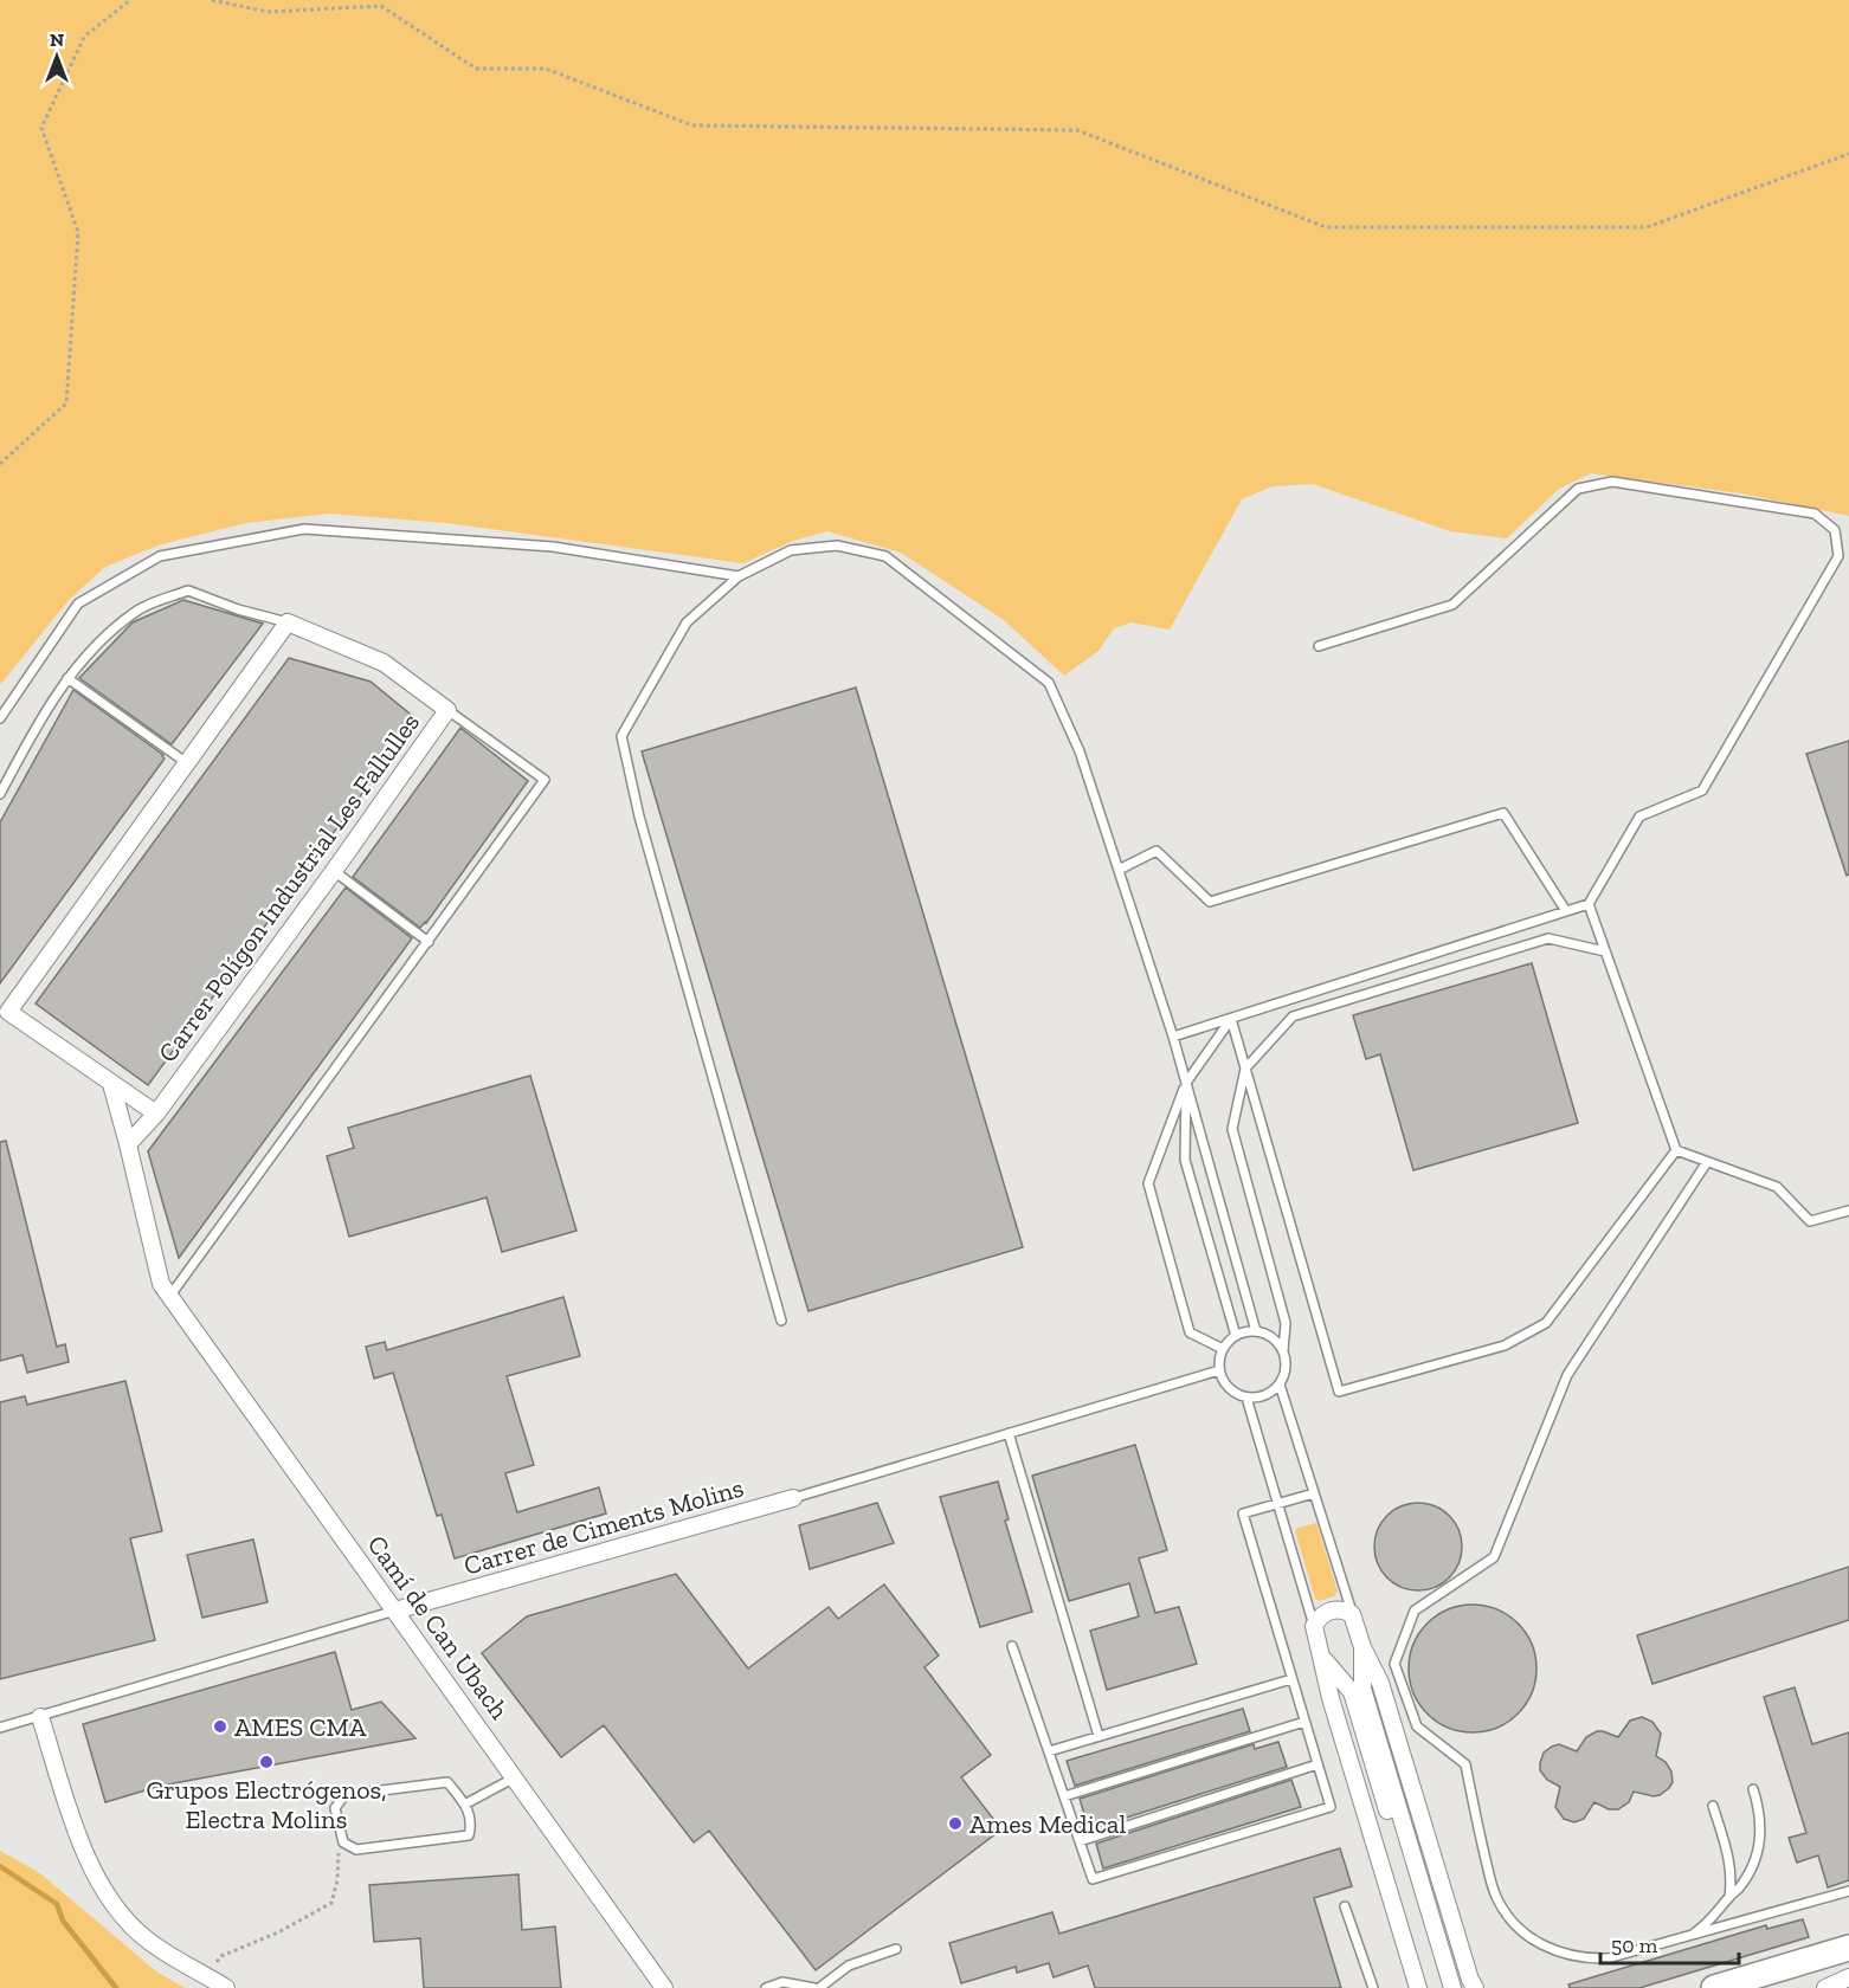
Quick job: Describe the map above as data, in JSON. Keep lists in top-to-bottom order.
{
  "streets": {
    "street": ["Carrer Polígon Industrial Les Fallulles", "Carrer de Ciments Molins", "Camí de Can Ubach"]
  },
  "crossings": [
    ["Carrer de Ciments Molins", "Camí de Can Ubach"]
  ],
  "places": ["AMES CMA", "Grupos Electrógenos, Electra Molins", "Ames Medical"],
  "scale_bar": "50 m",
  "north": "top"
}
